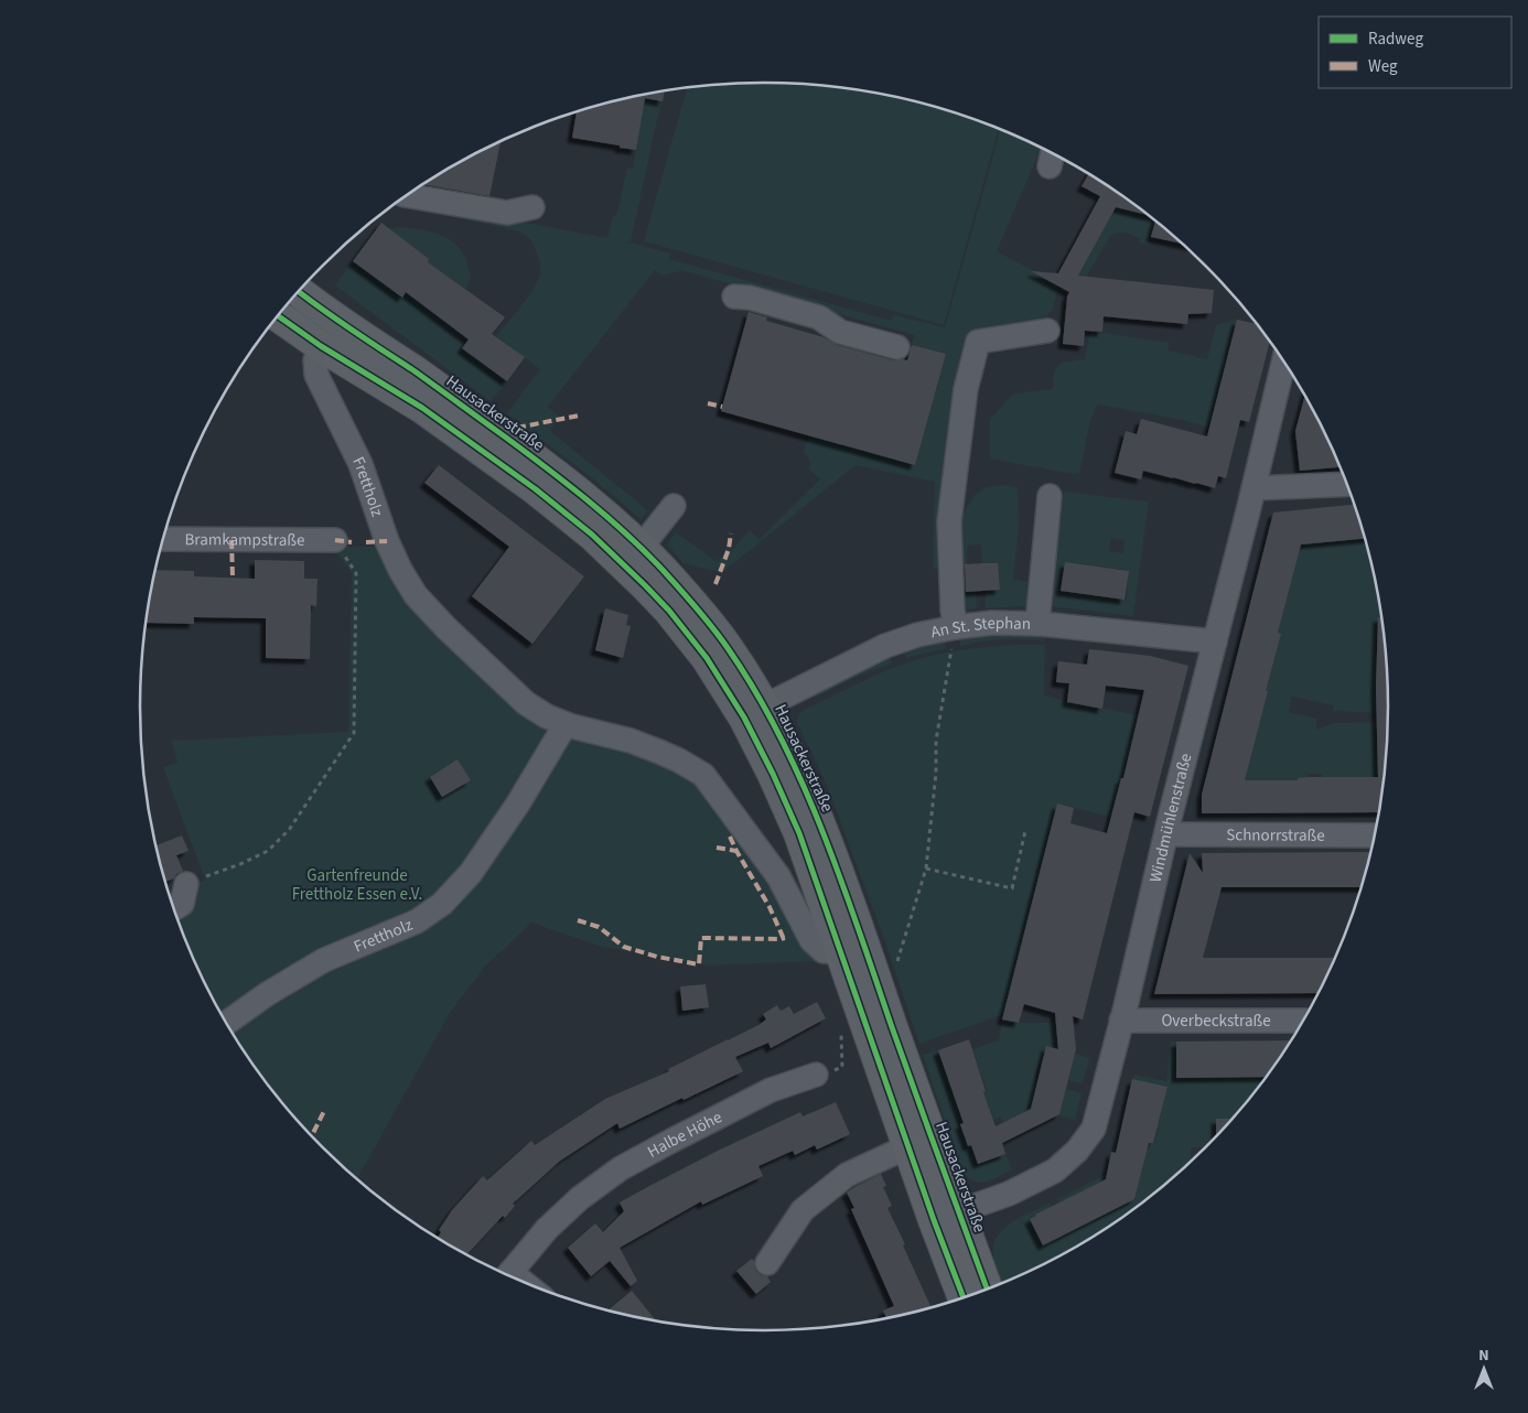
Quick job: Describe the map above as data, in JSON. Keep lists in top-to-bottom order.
{
  "streets": {
    "main road": ["Hausackerstraße"],
    "street": [
      "Frettholz",
      "Bramkampstraße",
      "An St. Stephan",
      "Windmühlenstraße",
      "Schnorrstraße",
      "Overbeckstraße",
      "Halbe Höhe"
    ]
  },
  "crossings": [
    ["Hausackerstraße", "Frettholz"],
    ["Hausackerstraße", "An St. Stephan"],
    ["Hausackerstraße", "Windmühlenstraße"],
    ["An St. Stephan", "Windmühlenstraße"],
    ["Windmühlenstraße", "Schnorrstraße"],
    ["Windmühlenstraße", "Overbeckstraße"]
  ],
  "parks": ["Gartenfreunde Frettholz Essen e.V."],
  "legend": ["Radweg", "Weg"],
  "north": "top"
}
